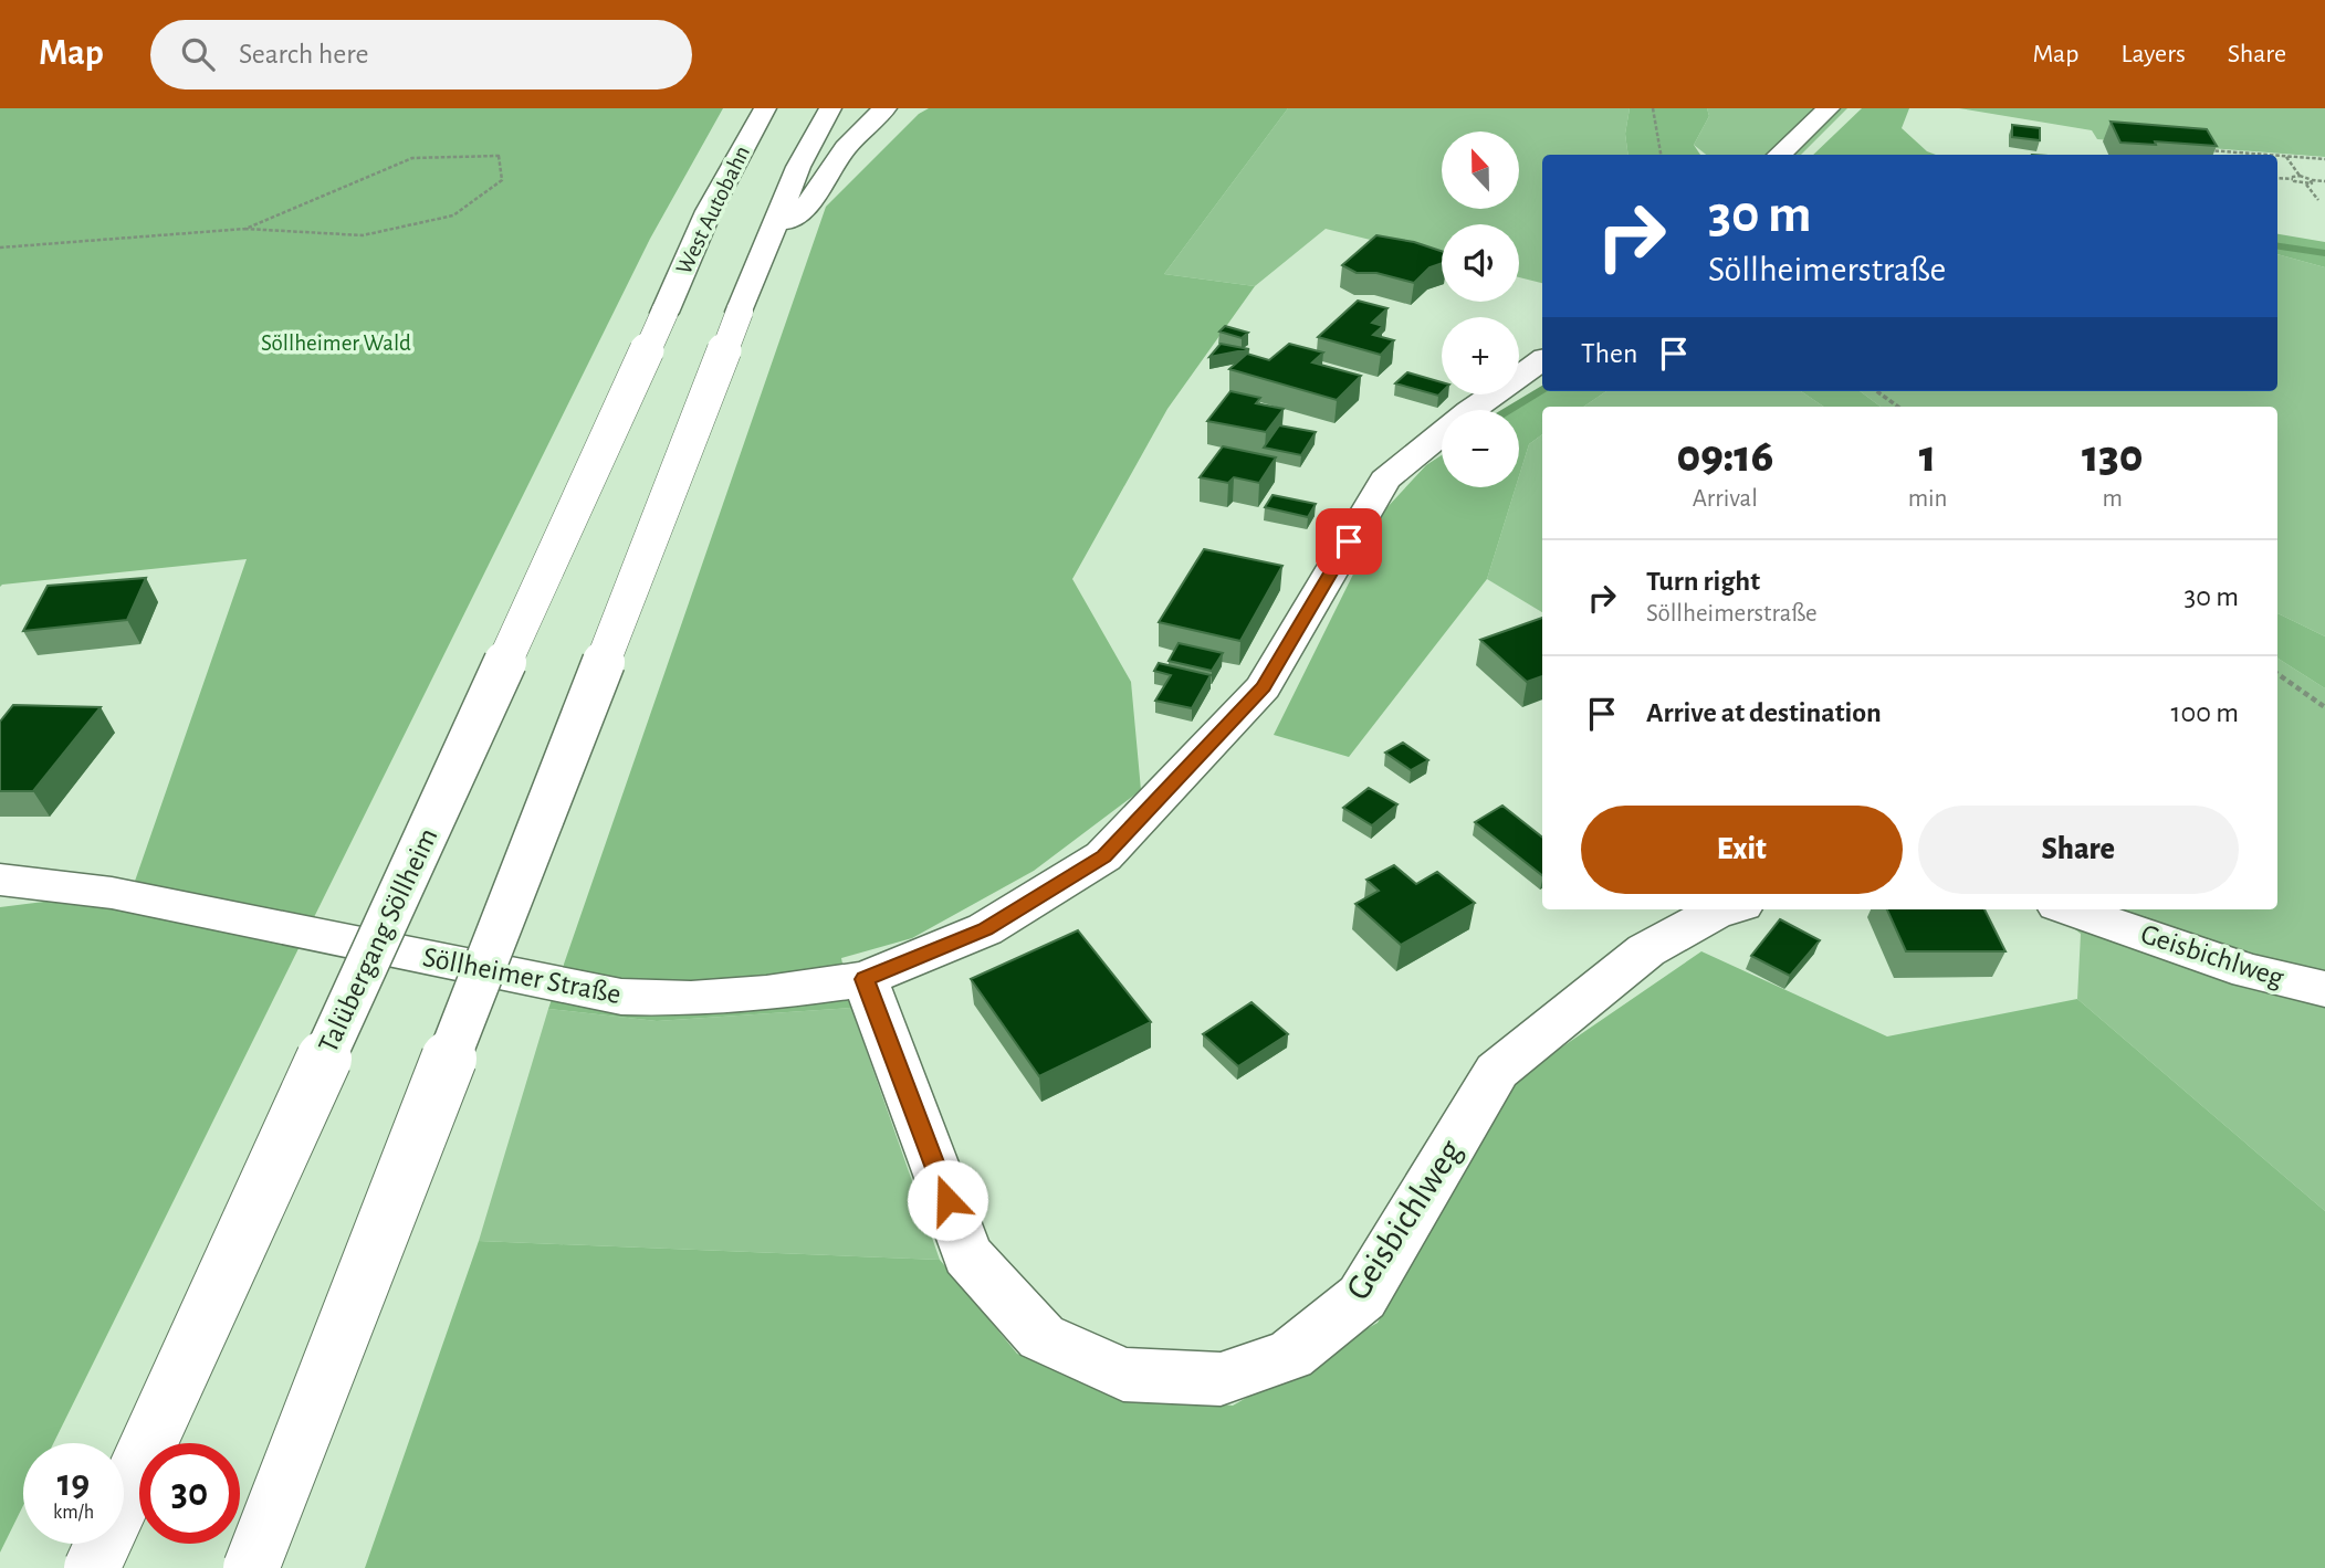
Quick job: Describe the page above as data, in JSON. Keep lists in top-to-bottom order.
{
  "streets": {
    "main road": [
      "West Autobahn",
      "Talübergang Söllheim",
      "Geisbichlweg",
      "Söllheimer Straße"
    ]
  },
  "crossings": [
    ["West Autobahn", "Talübergang Söllheim"],
    ["Geisbichlweg", "Söllheimer Straße"]
  ],
  "parks": ["Söllheimer Wald"],
  "north": "top",
  "page": {
    "header": "Map",
    "search": "Search here",
    "nav": ["Map", "Layers", "Share"],
    "map_buttons": ["+", "−"],
    "turn": ["30 m", "Söllheimerstraße"],
    "then": "Then",
    "eta": [
      "09:16",
      "Arrival",
      "1",
      "min",
      "130",
      "m"
    ],
    "list": [
      {
        "name": "Turn right",
        "note": "Söllheimerstraße",
        "value": "30 m"
      },
      {
        "name": "Arrive at destination",
        "value": "100 m"
      }
    ],
    "buttons": ["Exit", "Share"],
    "speed": "19 km/h",
    "limit": "30"
  }
}
